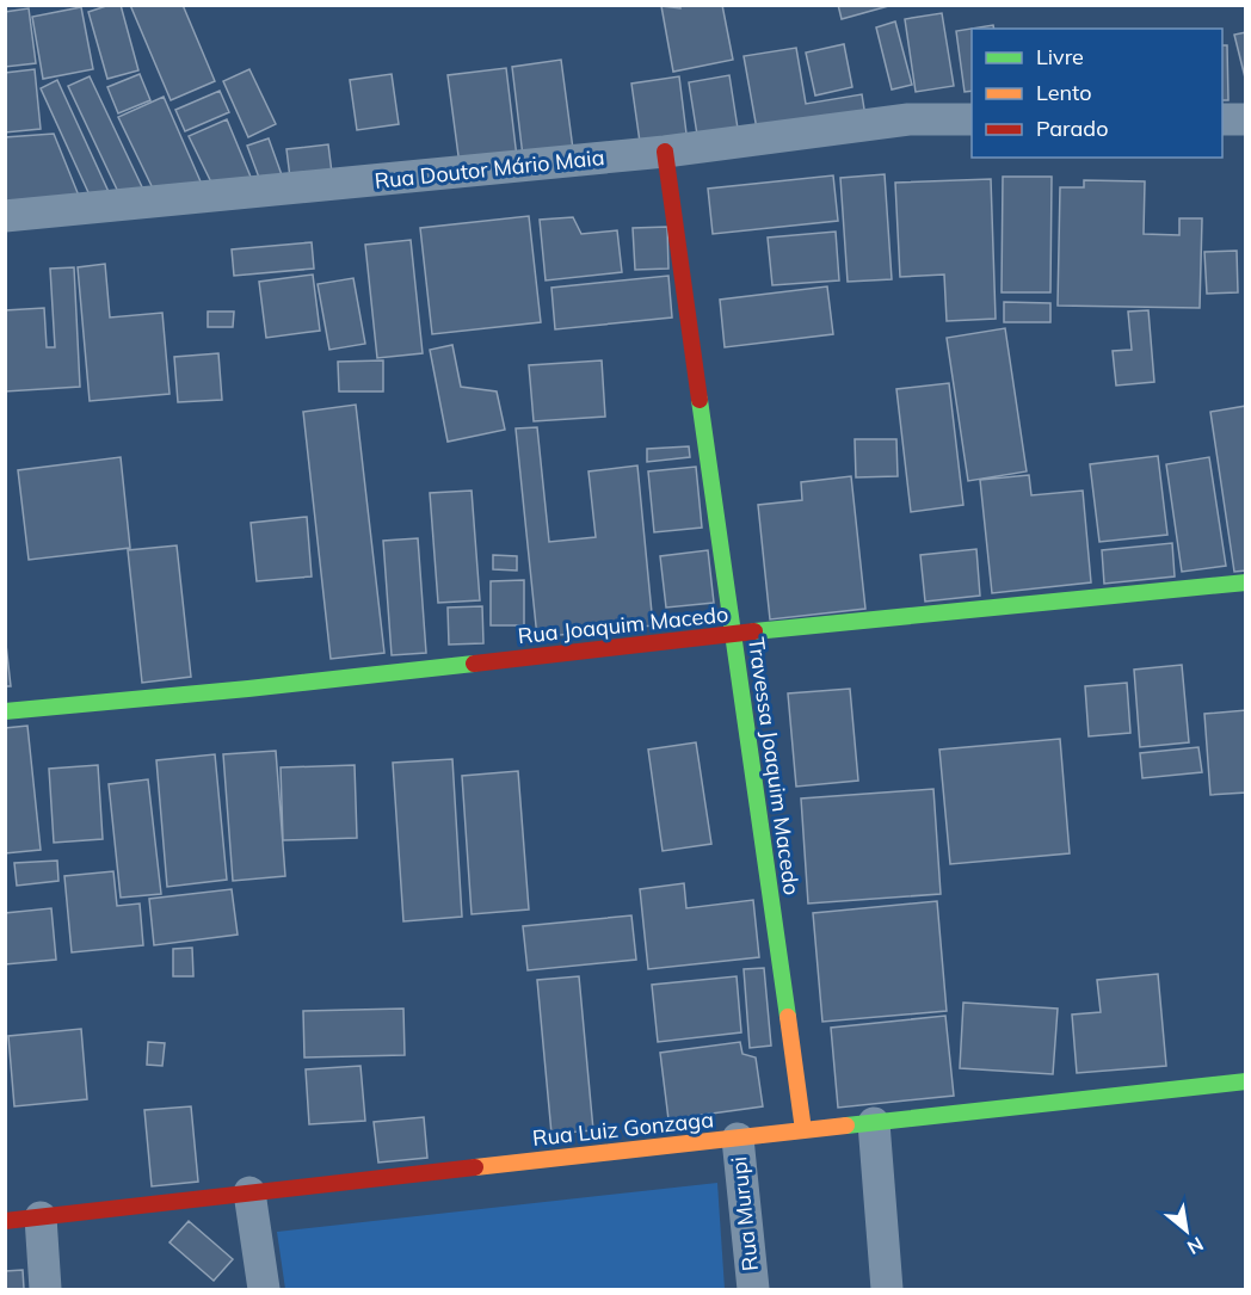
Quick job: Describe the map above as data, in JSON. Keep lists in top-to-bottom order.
{
  "streets": {
    "street": [
      "Rua Doutor Mário Maia",
      "Rua Joaquim Macedo",
      "Travessa Joaquim Macedo",
      "Rua Luiz Gonzaga",
      "Rua Murupi"
    ]
  },
  "crossings": [
    ["Rua Doutor Mário Maia", "Travessa Joaquim Macedo"],
    ["Rua Joaquim Macedo", "Travessa Joaquim Macedo"],
    ["Travessa Joaquim Macedo", "Rua Luiz Gonzaga"],
    ["Rua Luiz Gonzaga", "Rua Murupi"]
  ],
  "legend": ["Livre", "Lento", "Parado"],
  "north": "bottom right"
}
